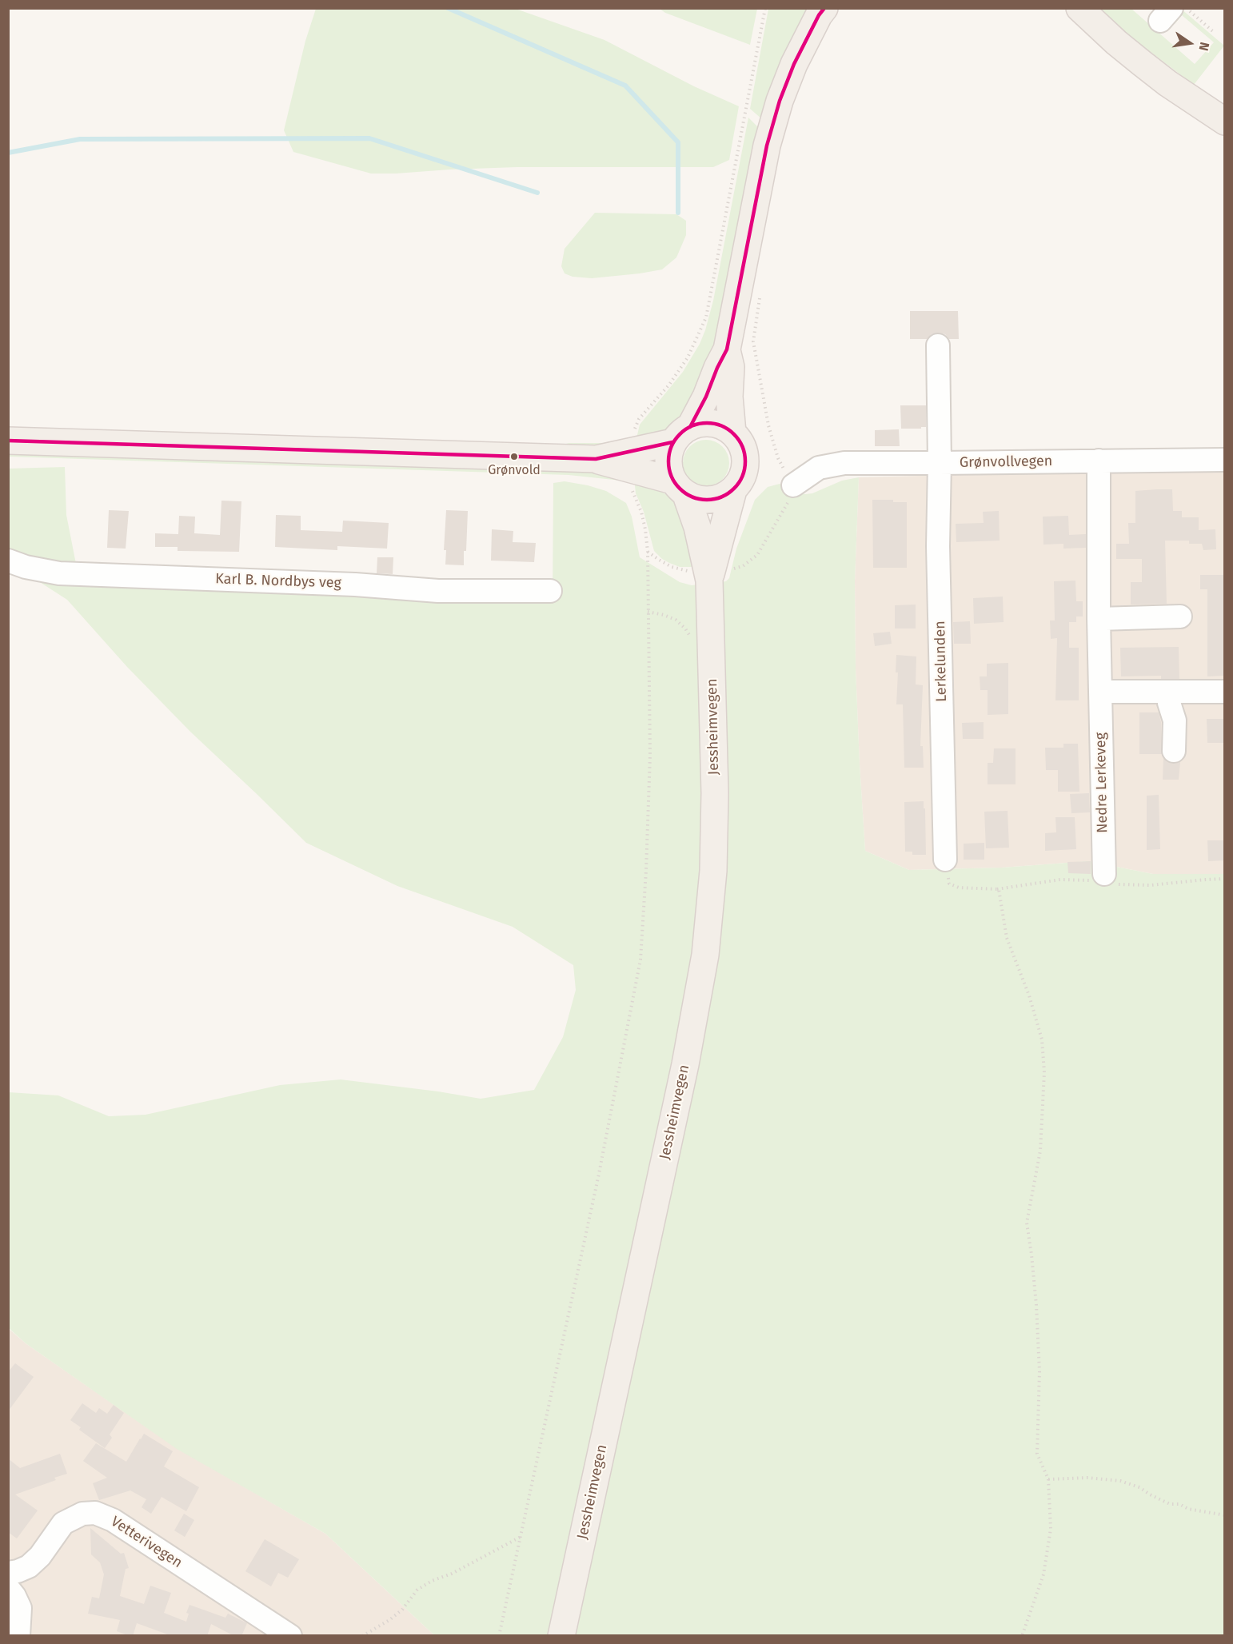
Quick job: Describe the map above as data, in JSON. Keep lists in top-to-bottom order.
{
  "streets": {
    "main road": ["Jessheimvegen"],
    "street": [
      "Grønvollvegen",
      "Karl B. Nordbys veg",
      "Lerkelunden",
      "Nedre Lerkeveg",
      "Vetterivegen"
    ]
  },
  "crossings": [
    ["Grønvollvegen", "Lerkelunden"],
    ["Grønvollvegen", "Nedre Lerkeveg"]
  ],
  "places": ["Grønvold"],
  "north": "right"
}
